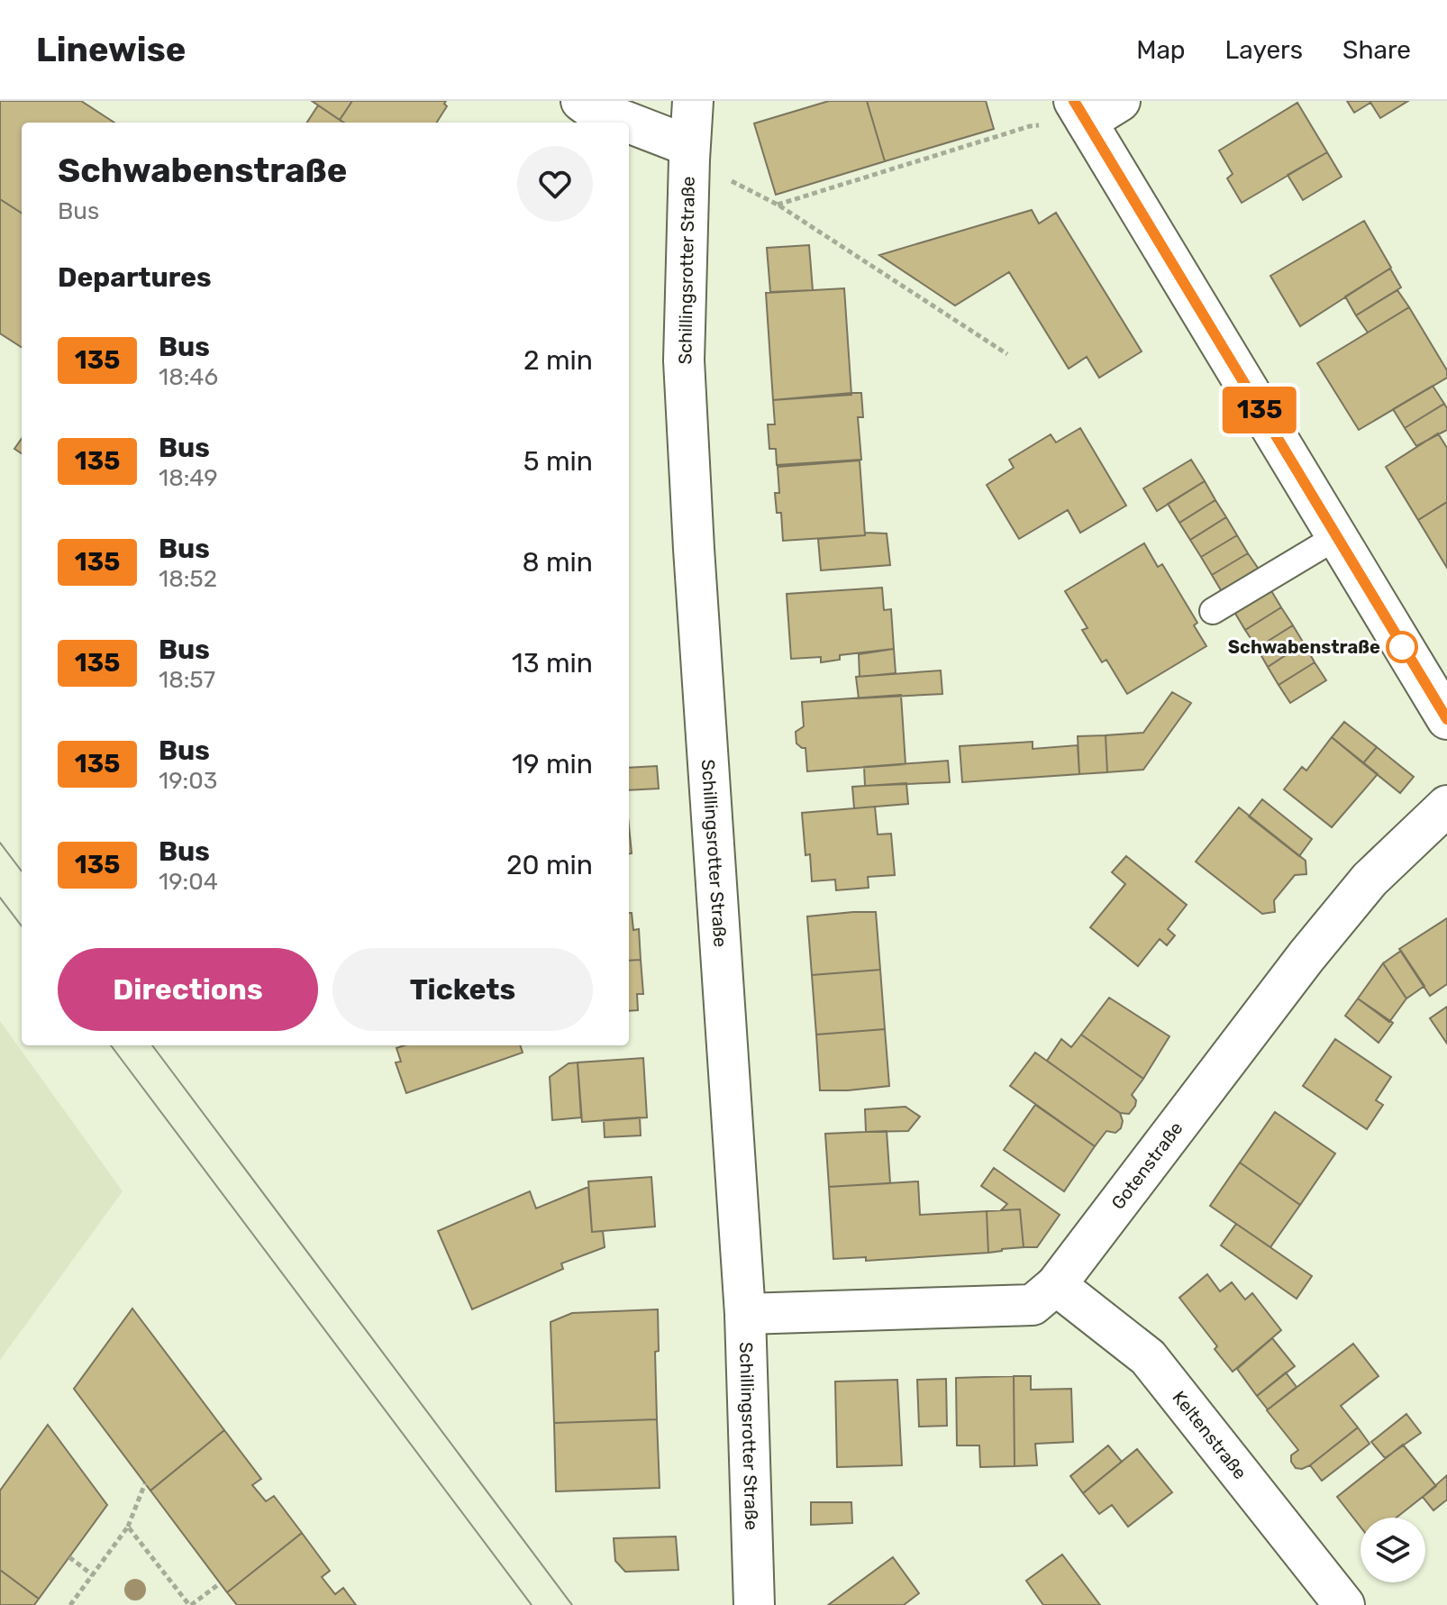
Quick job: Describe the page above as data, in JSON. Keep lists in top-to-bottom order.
{
  "streets": {
    "street": ["Schillingsrotter Straße", "Gotenstraße", "Keltenstraße"]
  },
  "crossings": [
    ["Schillingsrotter Straße", "Gotenstraße"],
    ["Gotenstraße", "Keltenstraße"]
  ],
  "places": ["Schwabenstraße"],
  "lines": ["bus line 135"],
  "page": {
    "header": "Linewise",
    "nav": ["Map", "Layers", "Share"],
    "on_map": "135",
    "heading": [
      ["Schwabenstraße", "Bus"],
      "Departures"
    ],
    "list": [
      {
        "mark": "135",
        "name": "Bus",
        "note": "18:46",
        "value": "2 min"
      },
      {
        "mark": "135",
        "name": "Bus",
        "note": "18:49",
        "value": "5 min"
      },
      {
        "mark": "135",
        "name": "Bus",
        "note": "18:52",
        "value": "8 min"
      },
      {
        "mark": "135",
        "name": "Bus",
        "note": "18:57",
        "value": "13 min"
      },
      {
        "mark": "135",
        "name": "Bus",
        "note": "19:03",
        "value": "19 min"
      },
      {
        "mark": "135",
        "name": "Bus",
        "note": "19:04",
        "value": "20 min"
      }
    ],
    "buttons": ["Directions", "Tickets"]
  }
}
